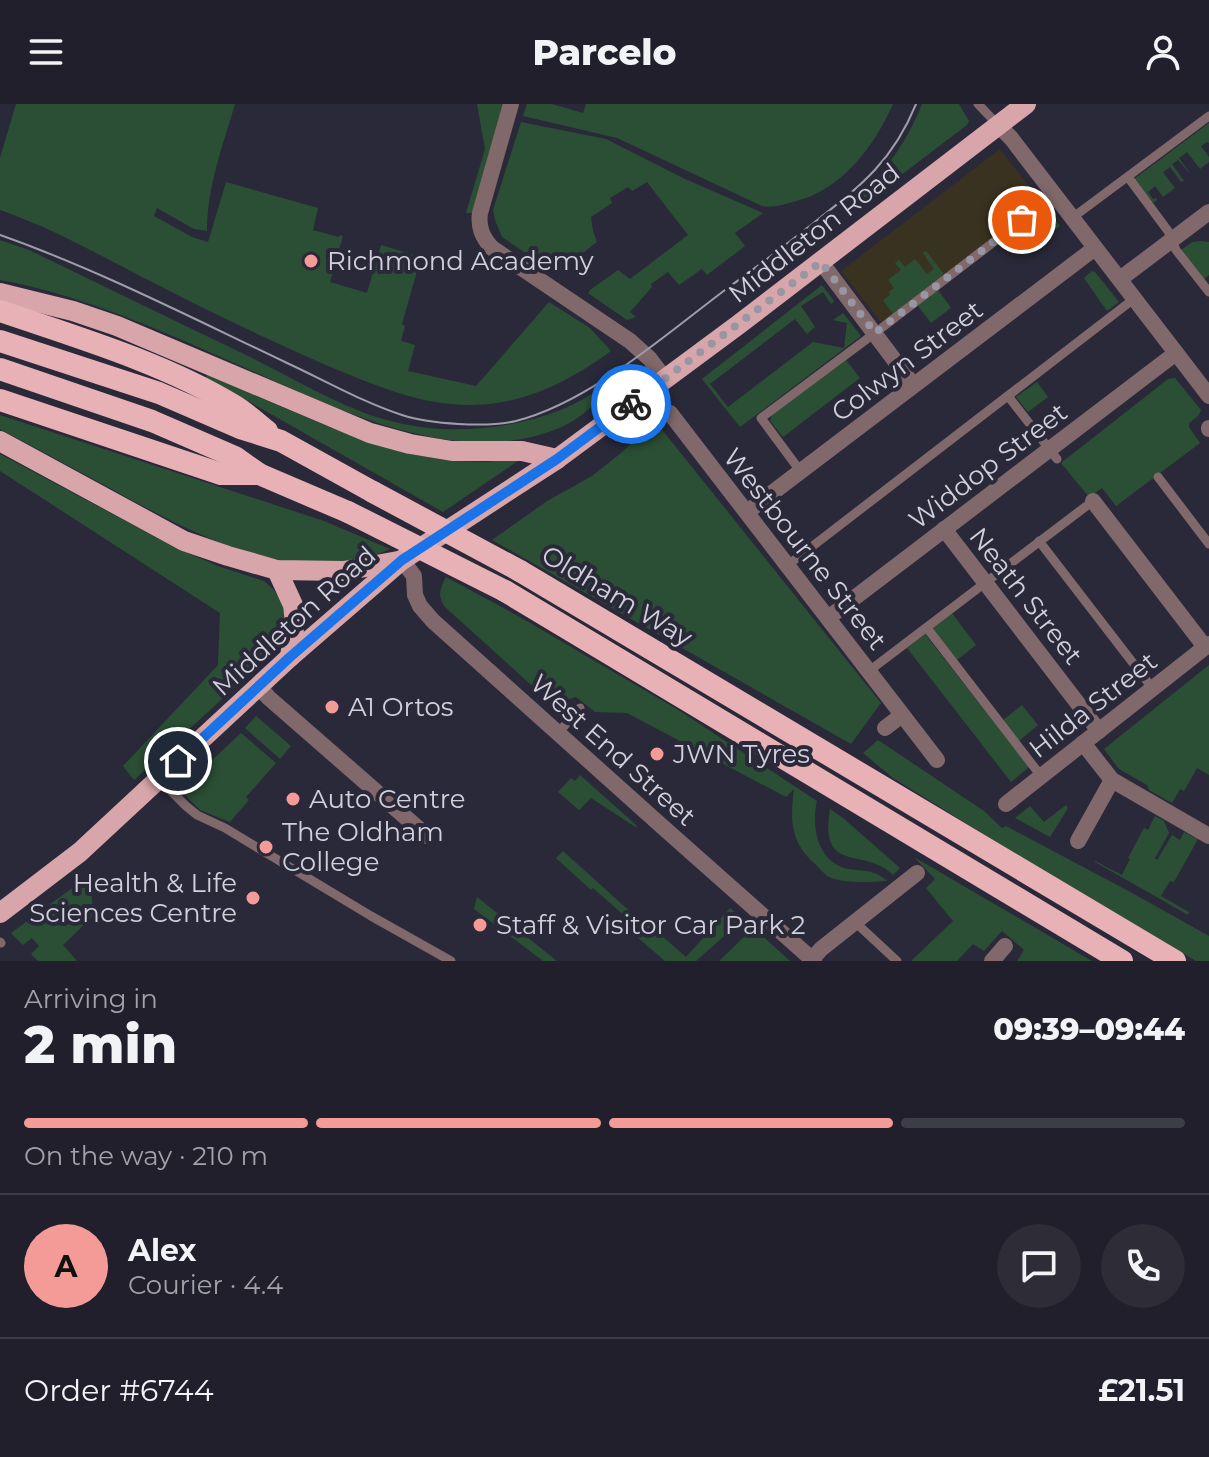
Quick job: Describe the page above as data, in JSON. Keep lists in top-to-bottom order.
{
  "streets": {
    "highway": ["Oldham Way"],
    "main road": ["Middleton Road"],
    "street": [
      "Colwyn Street",
      "Widdop Street",
      "Westbourne Street",
      "Neath Street",
      "Hilda Street",
      "West End Street"
    ]
  },
  "crossings": [
    ["Middleton Road", "West End Street"],
    ["Colwyn Street", "Westbourne Street"],
    ["Widdop Street", "Westbourne Street"],
    ["Widdop Street", "Neath Street"],
    ["Neath Street", "Hilda Street"]
  ],
  "places": [
    "Richmond Academy",
    "A1 Ortos",
    "JWN Tyres",
    "Auto Centre",
    "The Oldham College",
    "Health & Life Sciences Centre",
    "Staff & Visitor Car Park 2"
  ],
  "page": {
    "header": "Parcelo",
    "heading": ["2 min", "Arriving in", "09:39–09:44"],
    "panel": [
      "Alex",
      "Courier · 4.4",
      "Order #6744",
      "£21.51"
    ],
    "bar": "On the way · 210 m",
    "round": "A"
  }
}
